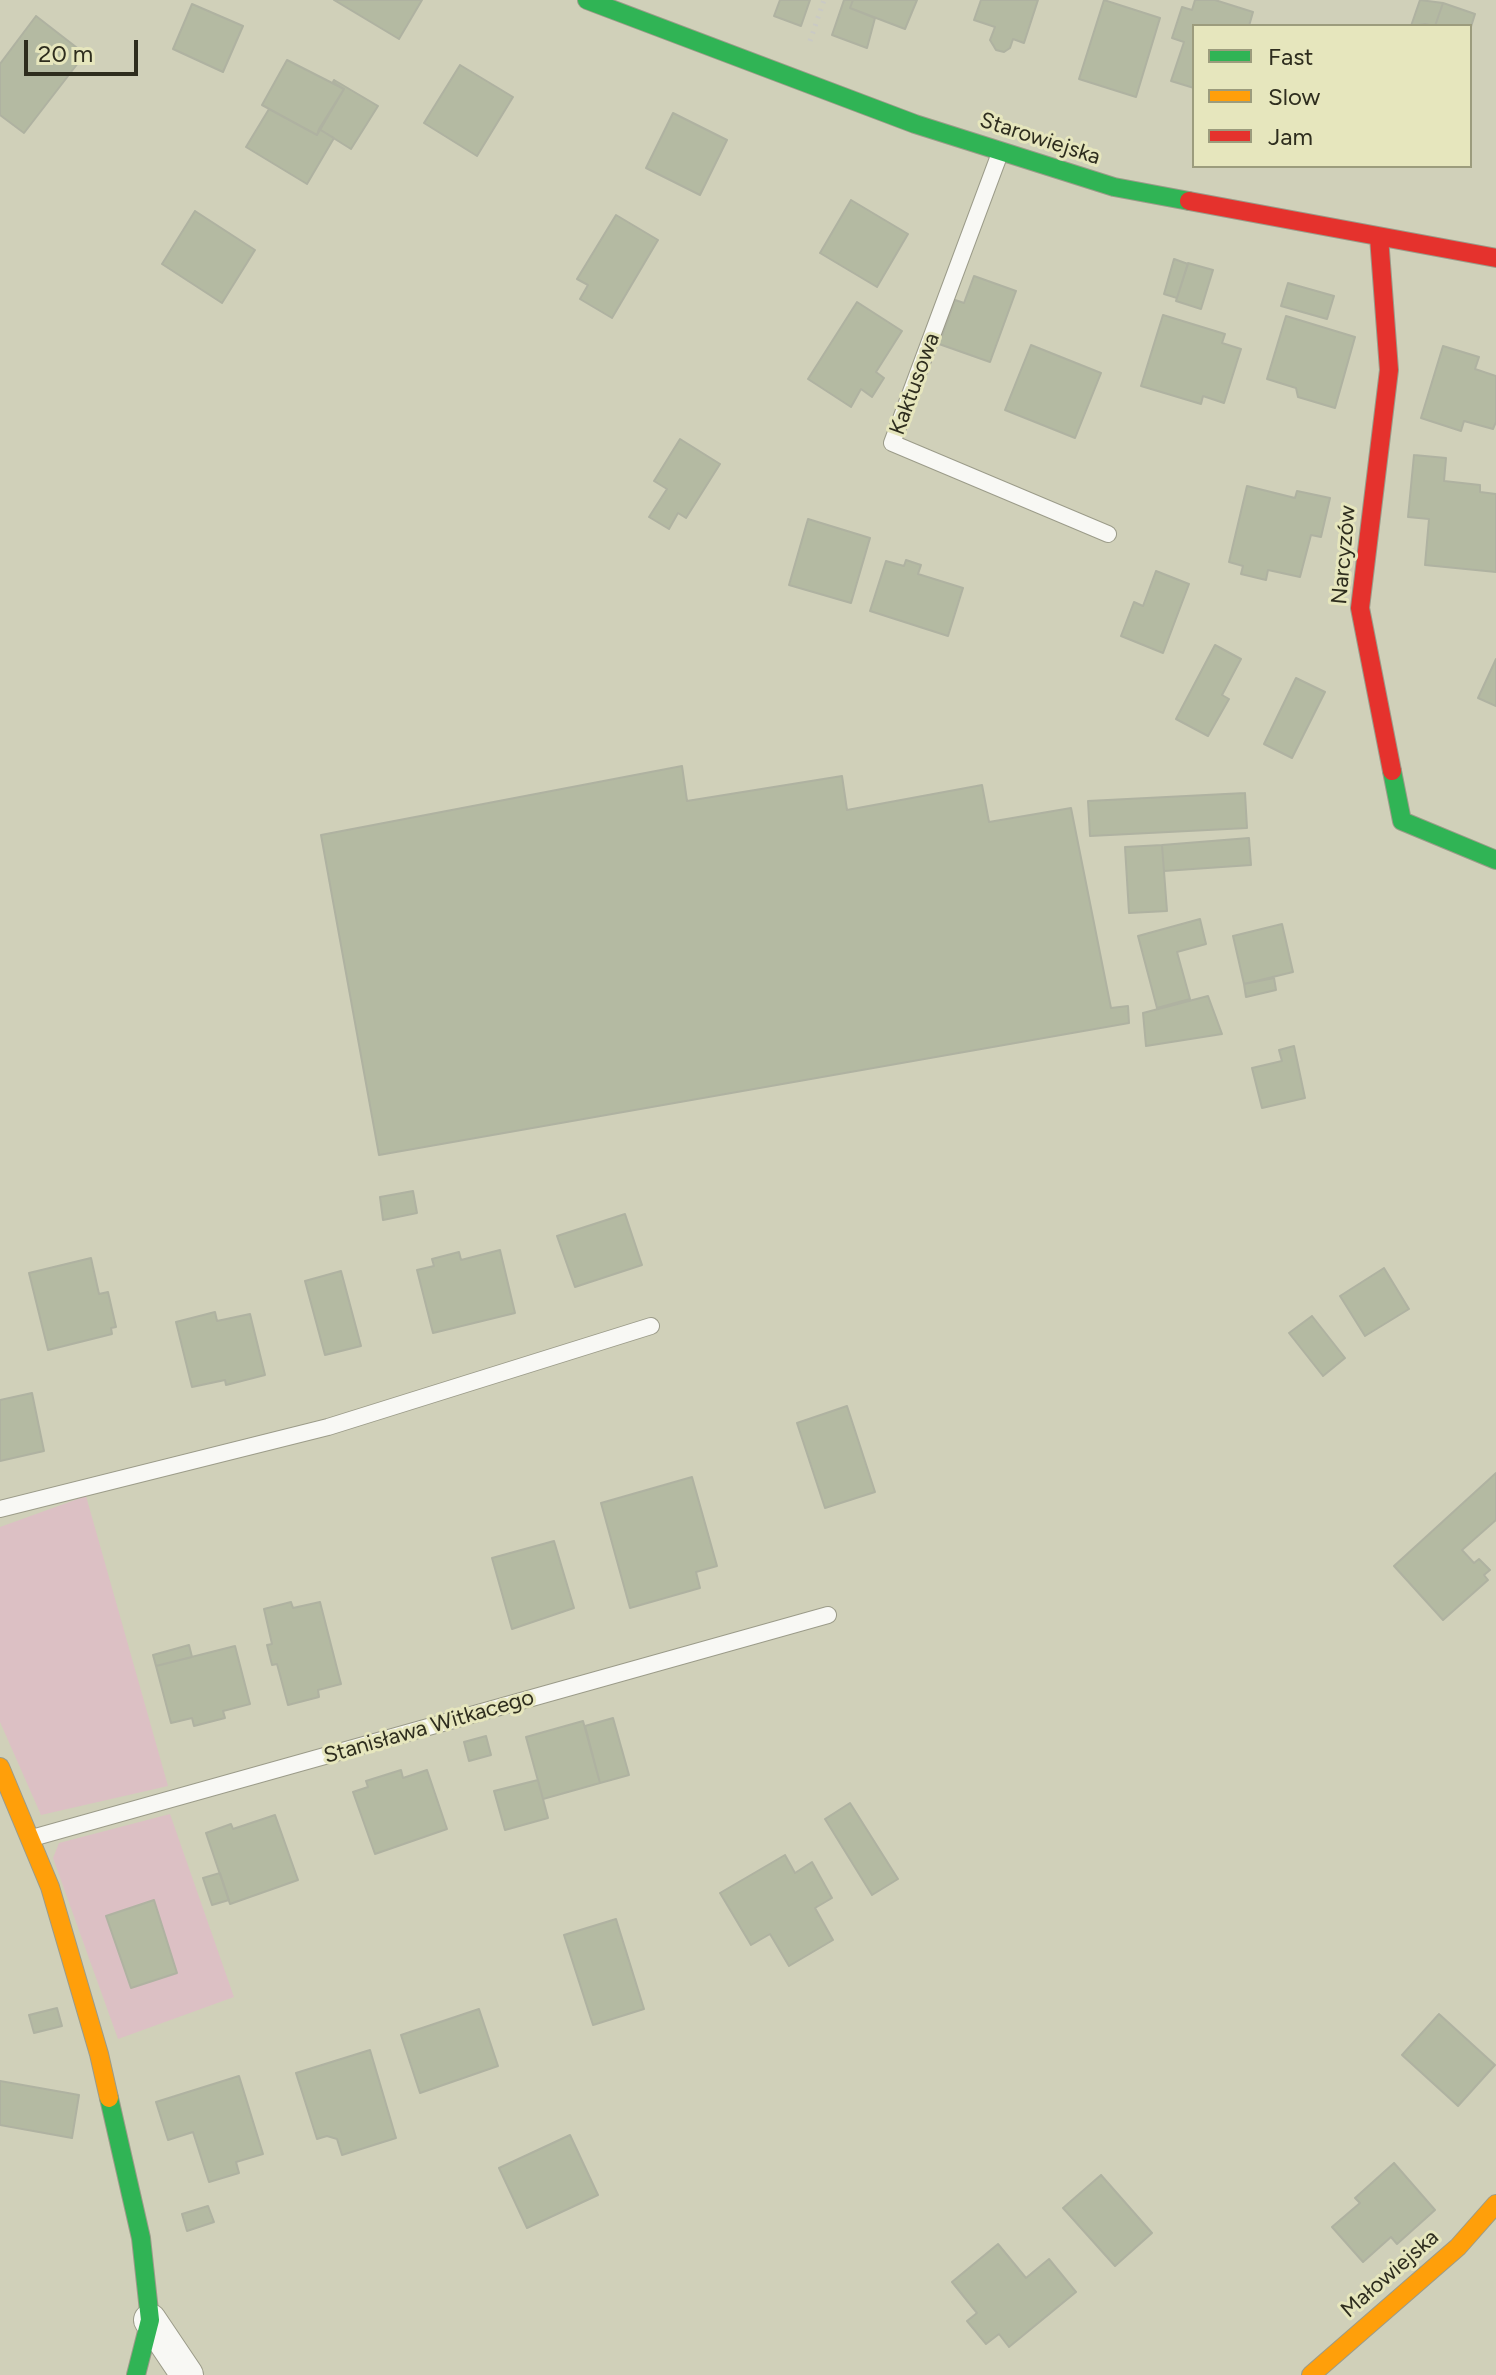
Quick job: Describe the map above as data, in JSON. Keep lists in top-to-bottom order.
{
  "streets": {
    "street": ["Starowiejska", "Narcyzów", "Małowiejska"],
    "lane": ["Kaktusowa", "Stanisława Witkacego"]
  },
  "crossings": [
    ["Starowiejska", "Kaktusowa"],
    ["Starowiejska", "Narcyzów"]
  ],
  "legend": ["Fast", "Slow", "Jam"],
  "scale_bar": "20 m"
}
